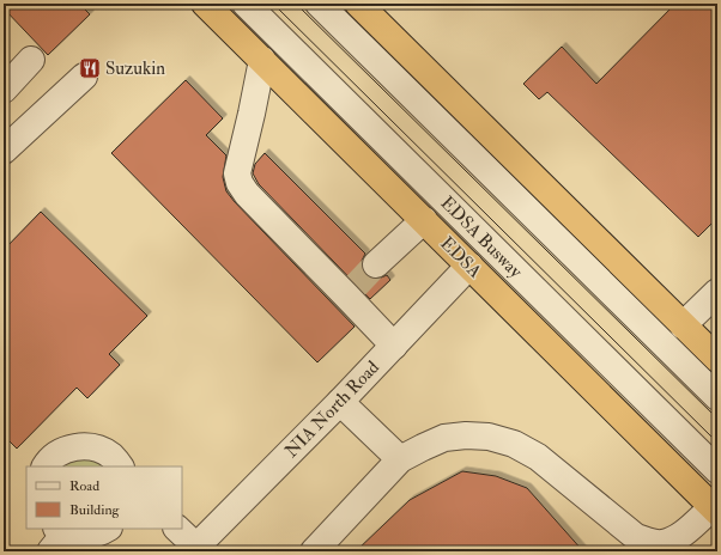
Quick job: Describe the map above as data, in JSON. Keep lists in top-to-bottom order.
{
  "streets": {
    "highway": ["EDSA"],
    "street": ["EDSA Busway", "NIA North Road"]
  },
  "crossings": [
    ["EDSA", "NIA North Road"]
  ],
  "places": {
    "restaurant": ["Suzukin"]
  },
  "legend": ["Road", "Building"]
}
